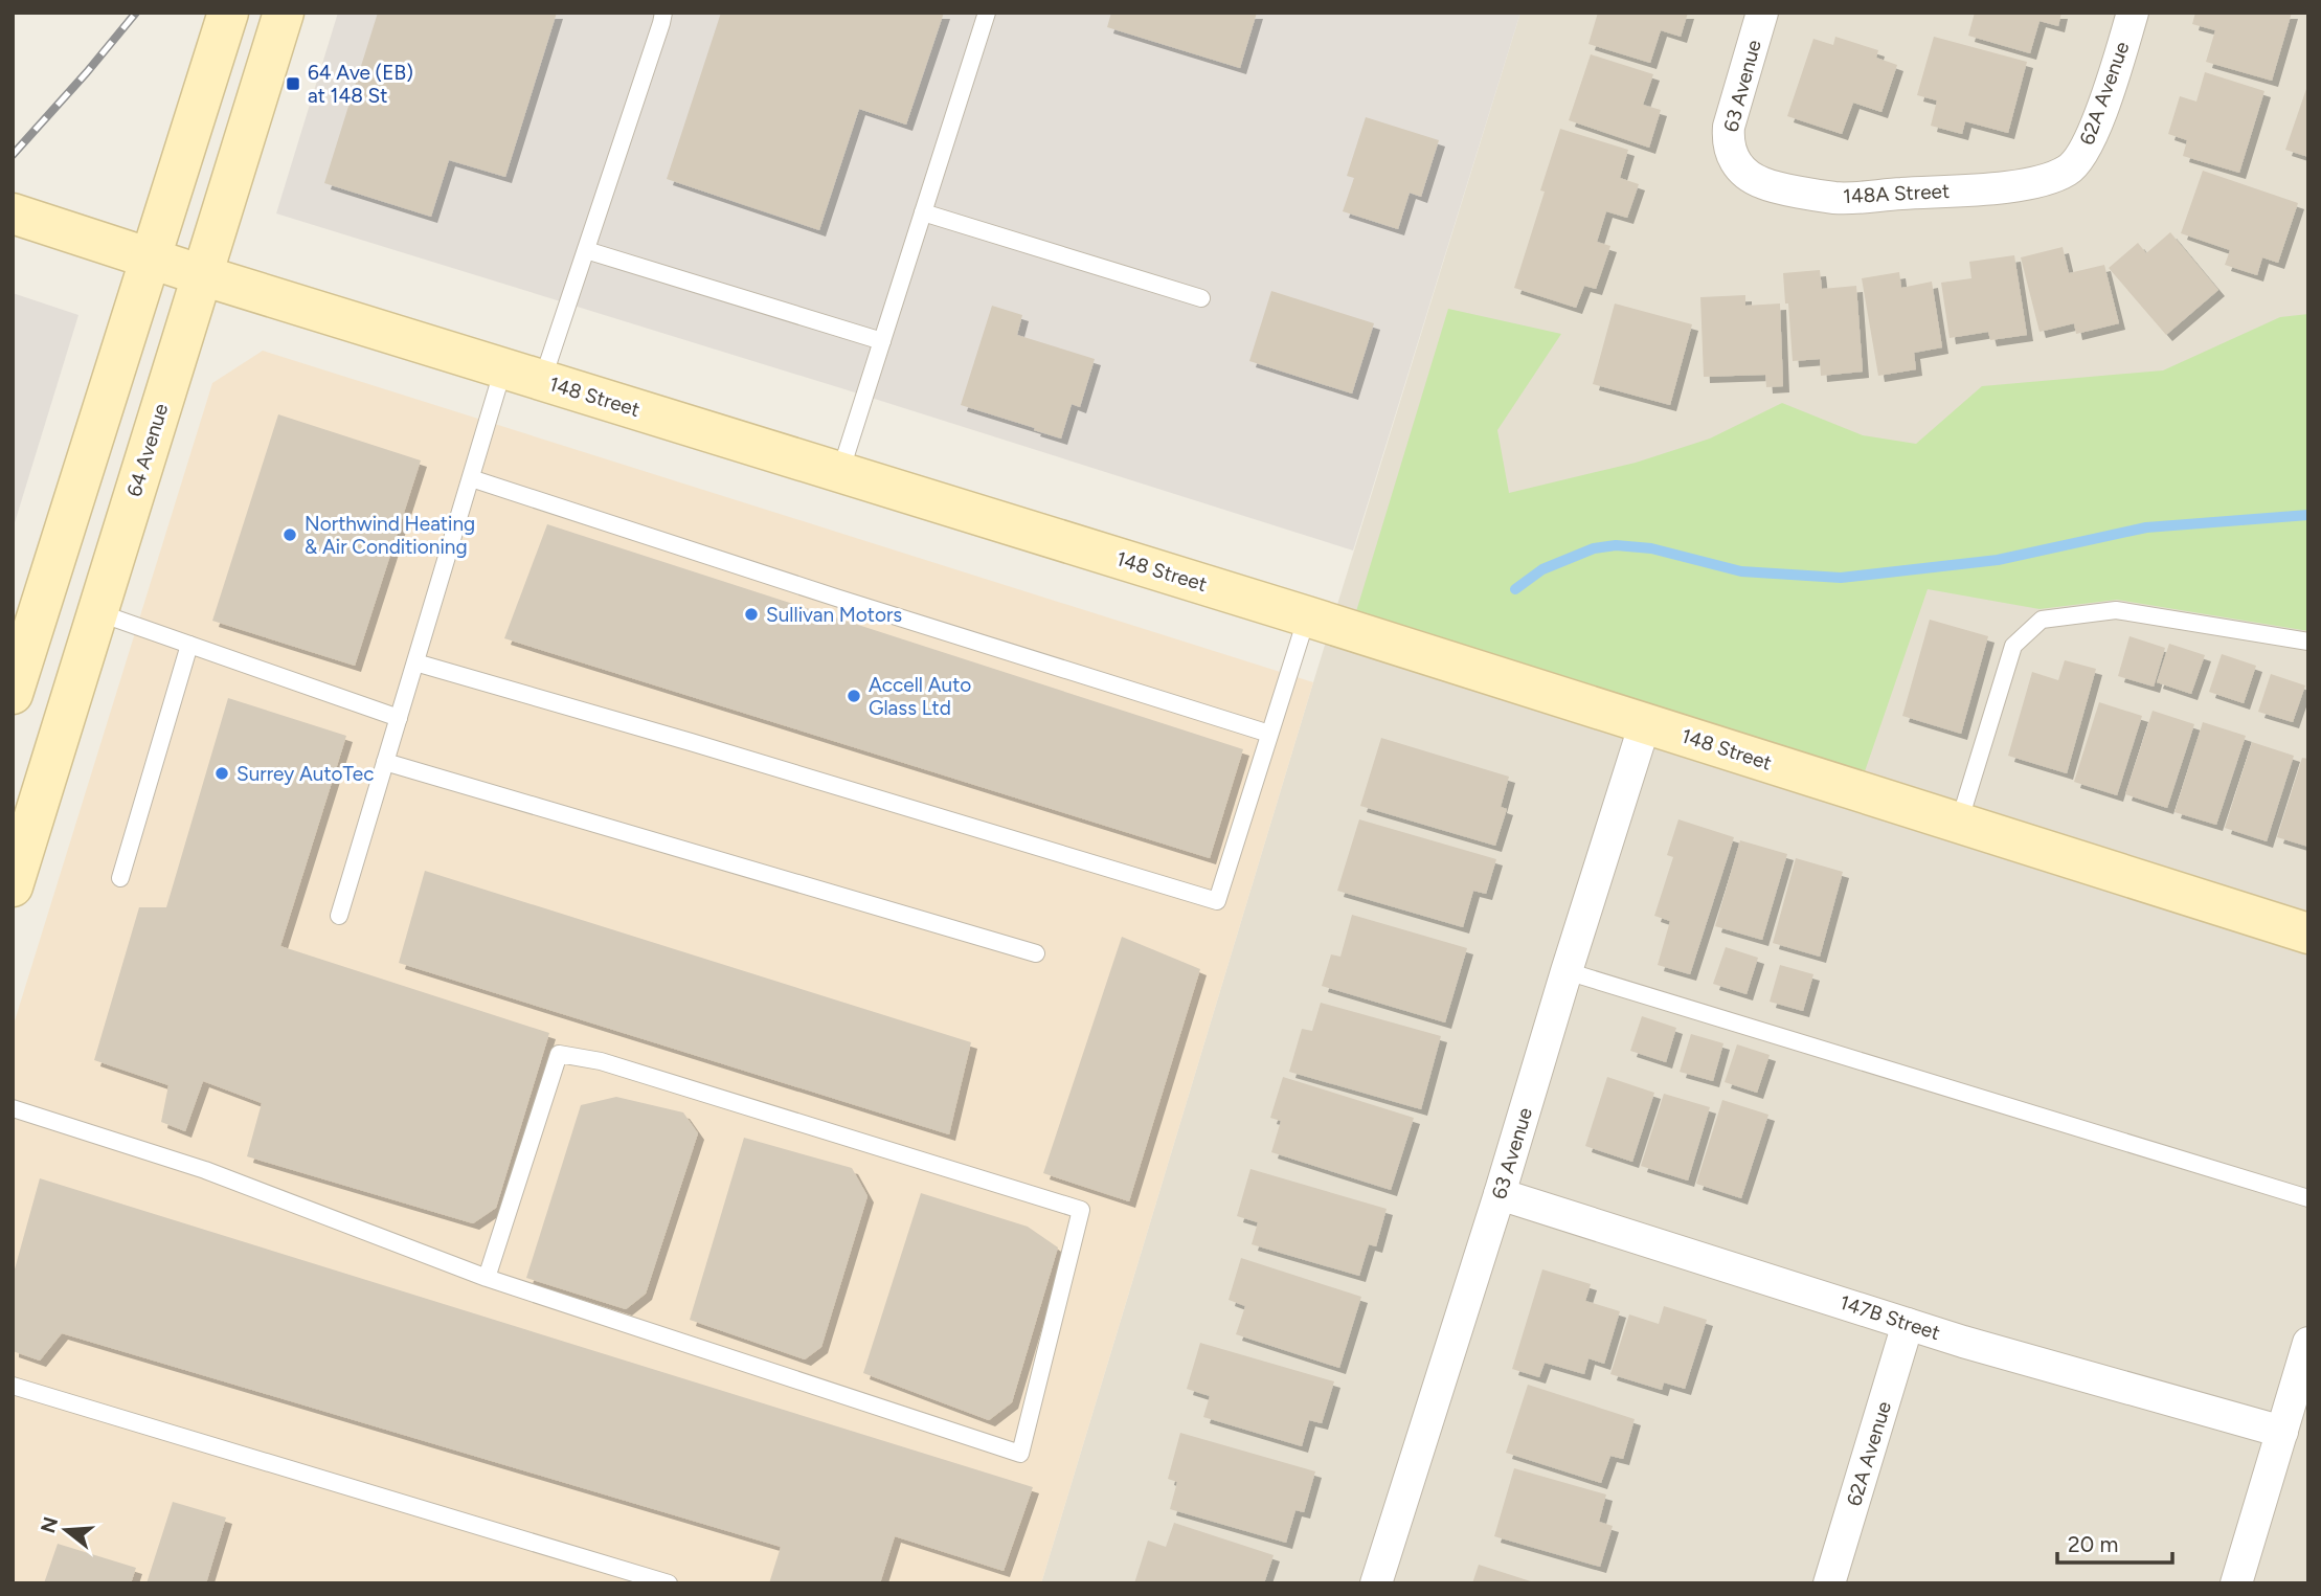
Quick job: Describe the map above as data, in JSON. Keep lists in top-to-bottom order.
{
  "streets": {
    "main road": ["148 Street", "64 Avenue"],
    "street": [
      "63 Avenue",
      "62A Avenue",
      "148A Street",
      "147B Street"
    ]
  },
  "crossings": [
    ["63 Avenue", "148A Street"],
    ["63 Avenue", "148 Street"],
    ["63 Avenue", "147B Street"],
    ["62A Avenue", "148A Street"],
    ["62A Avenue", "147B Street"],
    ["148 Street", "64 Avenue"]
  ],
  "places": {
    "transit": ["64 Ave (EB) at 148 St"],
    "other": [
      "Northwind Heating & Air Conditioning",
      "Sullivan Motors",
      "Accell Auto Glass Ltd",
      "Surrey AutoTec"
    ]
  },
  "scale_bar": "20 m",
  "north": "left"
}
